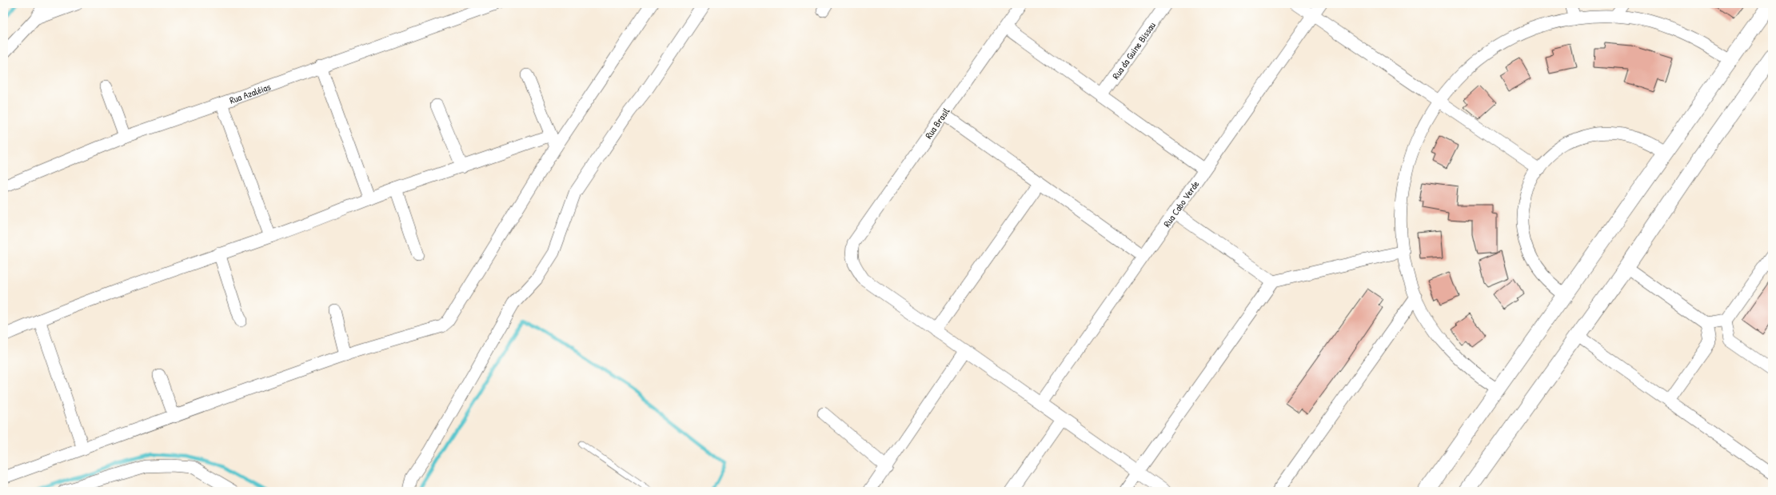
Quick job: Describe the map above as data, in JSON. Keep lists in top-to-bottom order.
{
  "streets": {
    "street": [
      "Rua da Guine Bissau",
      "Rua Azaléias",
      "Rua Brasil",
      "Rua Cabo Verde"
    ]
  }
}
